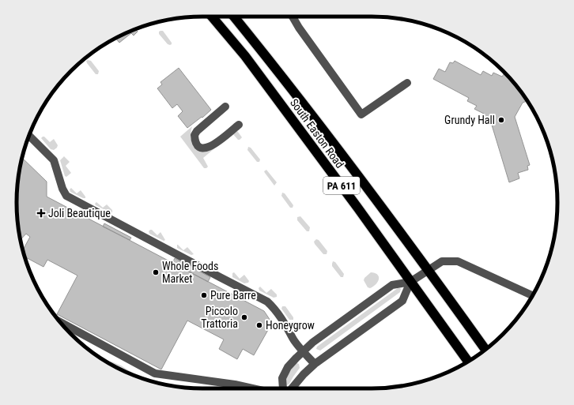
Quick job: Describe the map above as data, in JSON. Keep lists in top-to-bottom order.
{
  "streets": {
    "highway": ["South Easton Road", "PA 611"]
  },
  "places": {
    "other": [
      "Grundy Hall",
      "Whole Foods Market",
      "Pure Barre",
      "Piccolo Trattoria",
      "Honeygrow"
    ],
    "health": ["Joli Beautique"]
  }
}
